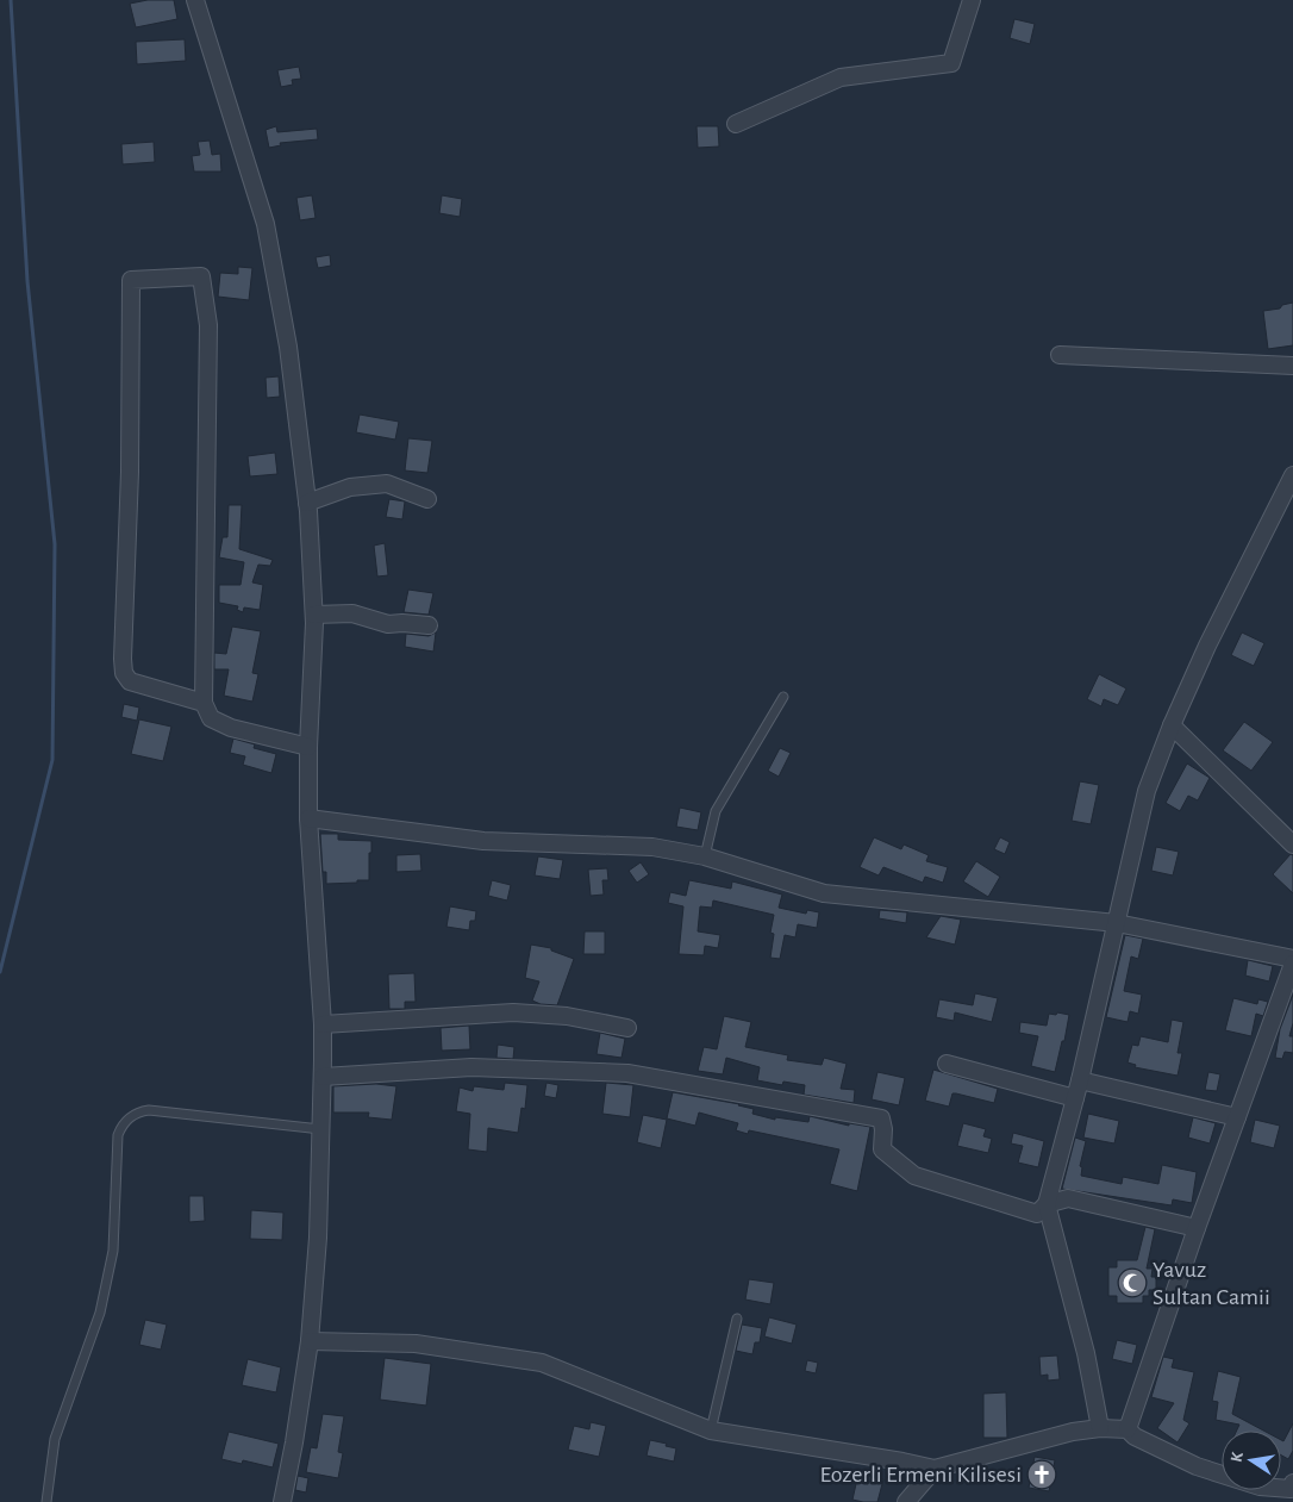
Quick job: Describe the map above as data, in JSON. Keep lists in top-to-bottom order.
{
  "places": {
    "mosque": ["Yavuz Sultan Camii"],
    "church": ["Eozerli Ermeni Kilisesi"]
  },
  "north": "left"
}
